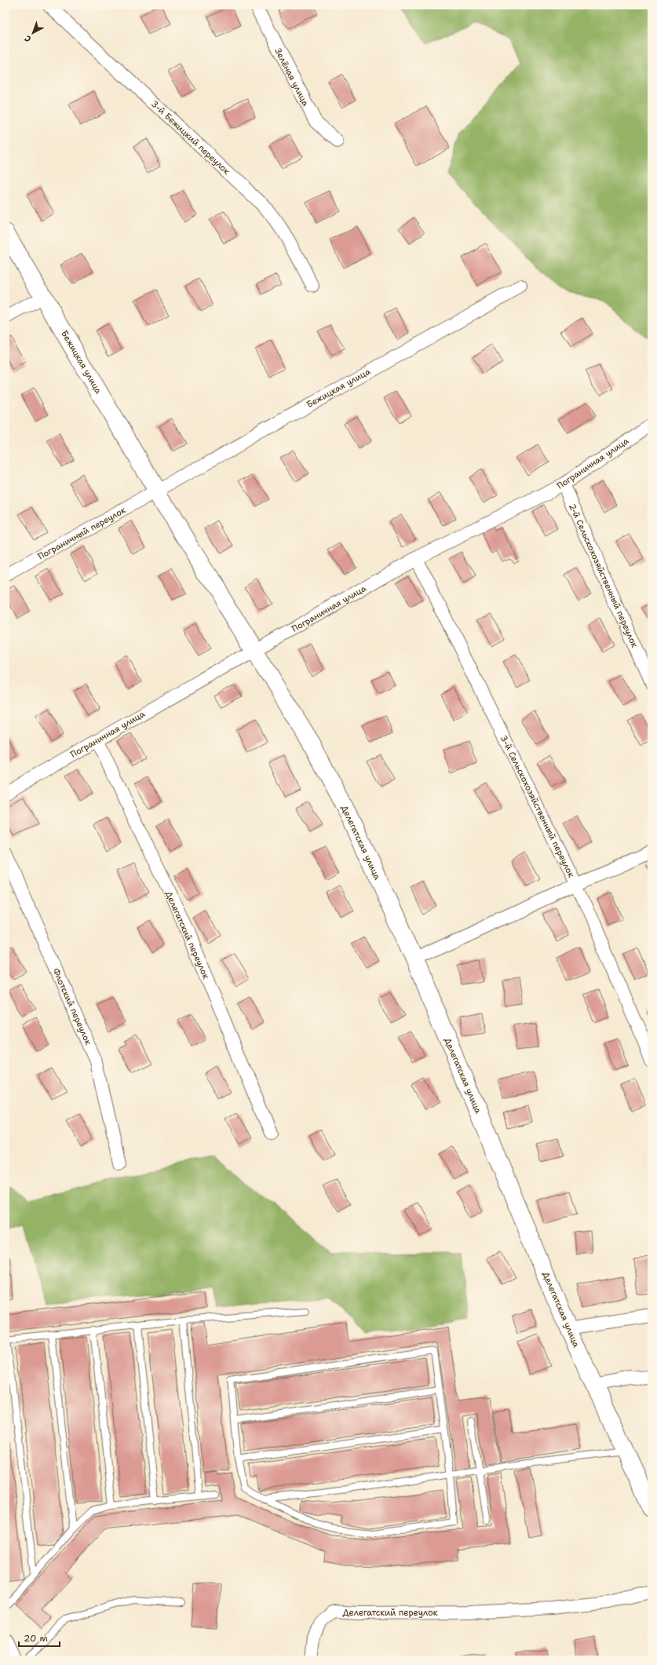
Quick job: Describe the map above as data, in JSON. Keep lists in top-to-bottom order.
{
  "streets": {
    "street": [
      "Зелёная улица",
      "3-й Бежицкий переулок",
      "Бежицкая улица",
      "Пограничная улица",
      "Пограничный переулок",
      "2-й Сельскохозяйственный переулок",
      "3-й Сельскохозяйственный переулок",
      "Делегатская улица",
      "Делегатский переулок",
      "Флотский переулок"
    ]
  },
  "crossings": [
    ["Бежицкая улица", "Пограничная улица"],
    ["Бежицкая улица", "Пограничный переулок"],
    ["Бежицкая улица", "Делегатская улица"],
    ["Пограничная улица", "2-й Сельскохозяйственный переулок"],
    ["Пограничная улица", "3-й Сельскохозяйственный переулок"],
    ["Пограничная улица", "Делегатская улица"],
    ["Пограничная улица", "Делегатский переулок"]
  ],
  "scale_bar": "20 m",
  "north": "bottom left"
}
